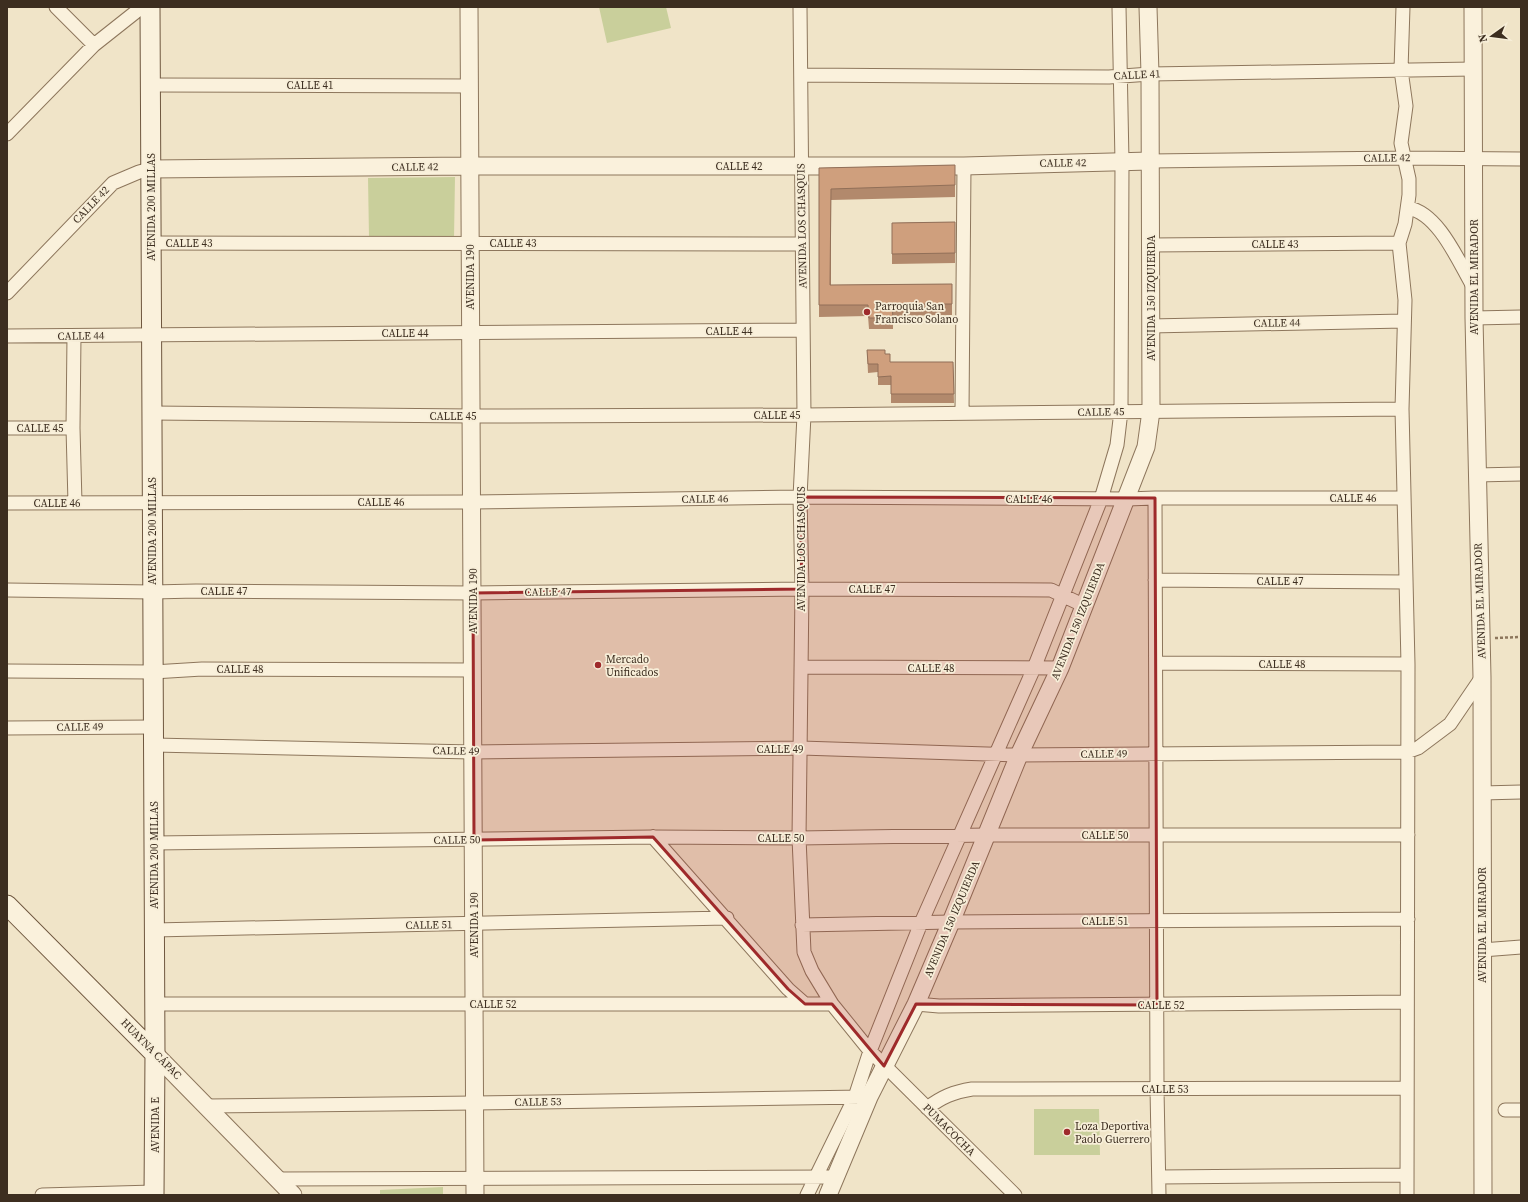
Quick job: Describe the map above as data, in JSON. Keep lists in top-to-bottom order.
{
  "streets": {
    "main road": ["AVENIDA 200 MILLAS", "HUAYNA CÁPAC", "AVENIDA E"],
    "street": [
      "CALLE 41",
      "CALLE 42",
      "AVENIDA LOS CHASQUIS",
      "CALLE 43",
      "AVENIDA 190",
      "AVENIDA EL MIRADOR",
      "AVENIDA 150 IZQUIERDA",
      "CALLE 44",
      "CALLE 45",
      "CALLE 46",
      "CALLE 47",
      "CALLE 48",
      "CALLE 49",
      "CALLE 50",
      "CALLE 51",
      "CALLE 52",
      "CALLE 53",
      "PUMACOCHA"
    ]
  },
  "crossings": [
    ["CALLE 41", "AVENIDA 200 MILLAS"],
    ["CALLE 41", "AVENIDA LOS CHASQUIS"],
    ["CALLE 41", "AVENIDA 190"],
    ["CALLE 41", "AVENIDA EL MIRADOR"],
    ["CALLE 41", "AVENIDA 150 IZQUIERDA"],
    ["CALLE 42", "AVENIDA 200 MILLAS"],
    ["CALLE 42", "AVENIDA LOS CHASQUIS"],
    ["CALLE 42", "AVENIDA 190"],
    ["CALLE 42", "AVENIDA EL MIRADOR"],
    ["CALLE 42", "AVENIDA 150 IZQUIERDA"],
    ["AVENIDA 200 MILLAS", "CALLE 43"],
    ["AVENIDA 200 MILLAS", "CALLE 44"],
    ["AVENIDA 200 MILLAS", "CALLE 45"],
    ["AVENIDA 200 MILLAS", "CALLE 46"],
    ["AVENIDA 200 MILLAS", "CALLE 47"],
    ["AVENIDA 200 MILLAS", "CALLE 48"],
    ["AVENIDA 200 MILLAS", "CALLE 49"],
    ["AVENIDA 200 MILLAS", "CALLE 50"],
    ["AVENIDA 200 MILLAS", "CALLE 51"],
    ["AVENIDA 200 MILLAS", "CALLE 52"],
    ["AVENIDA 200 MILLAS", "HUAYNA CÁPAC"],
    ["AVENIDA 200 MILLAS", "AVENIDA E"],
    ["AVENIDA LOS CHASQUIS", "CALLE 43"],
    ["AVENIDA LOS CHASQUIS", "AVENIDA 150 IZQUIERDA"],
    ["AVENIDA LOS CHASQUIS", "CALLE 44"],
    ["AVENIDA LOS CHASQUIS", "CALLE 45"],
    ["AVENIDA LOS CHASQUIS", "CALLE 46"],
    ["AVENIDA LOS CHASQUIS", "CALLE 47"],
    ["AVENIDA LOS CHASQUIS", "CALLE 48"],
    ["AVENIDA LOS CHASQUIS", "CALLE 49"],
    ["AVENIDA LOS CHASQUIS", "CALLE 50"],
    ["AVENIDA LOS CHASQUIS", "CALLE 51"],
    ["AVENIDA LOS CHASQUIS", "CALLE 52"],
    ["AVENIDA LOS CHASQUIS", "PUMACOCHA"],
    ["CALLE 43", "AVENIDA 190"],
    ["CALLE 43", "AVENIDA 150 IZQUIERDA"],
    ["AVENIDA 190", "CALLE 44"],
    ["AVENIDA 190", "CALLE 45"],
    ["AVENIDA 190", "CALLE 46"],
    ["AVENIDA 190", "CALLE 47"],
    ["AVENIDA 190", "CALLE 48"],
    ["AVENIDA 190", "CALLE 49"],
    ["AVENIDA 190", "CALLE 50"],
    ["AVENIDA 190", "CALLE 51"],
    ["AVENIDA 190", "CALLE 52"],
    ["AVENIDA 190", "CALLE 53"],
    ["AVENIDA 150 IZQUIERDA", "CALLE 44"],
    ["AVENIDA 150 IZQUIERDA", "CALLE 45"],
    ["AVENIDA 150 IZQUIERDA", "CALLE 46"],
    ["AVENIDA 150 IZQUIERDA", "CALLE 47"],
    ["AVENIDA 150 IZQUIERDA", "CALLE 48"],
    ["AVENIDA 150 IZQUIERDA", "CALLE 49"],
    ["AVENIDA 150 IZQUIERDA", "CALLE 50"],
    ["AVENIDA 150 IZQUIERDA", "CALLE 51"],
    ["AVENIDA 150 IZQUIERDA", "CALLE 52"],
    ["AVENIDA 150 IZQUIERDA", "CALLE 53"],
    ["AVENIDA 150 IZQUIERDA", "PUMACOCHA"],
    ["HUAYNA CÁPAC", "CALLE 53"],
    ["HUAYNA CÁPAC", "AVENIDA E"],
    ["CALLE 53", "PUMACOCHA"]
  ],
  "places": ["Parroquia San Francisco Solano", "Mercado Unificados", "Loza Deportiva Paolo Guerrero"],
  "north": "left"
}
